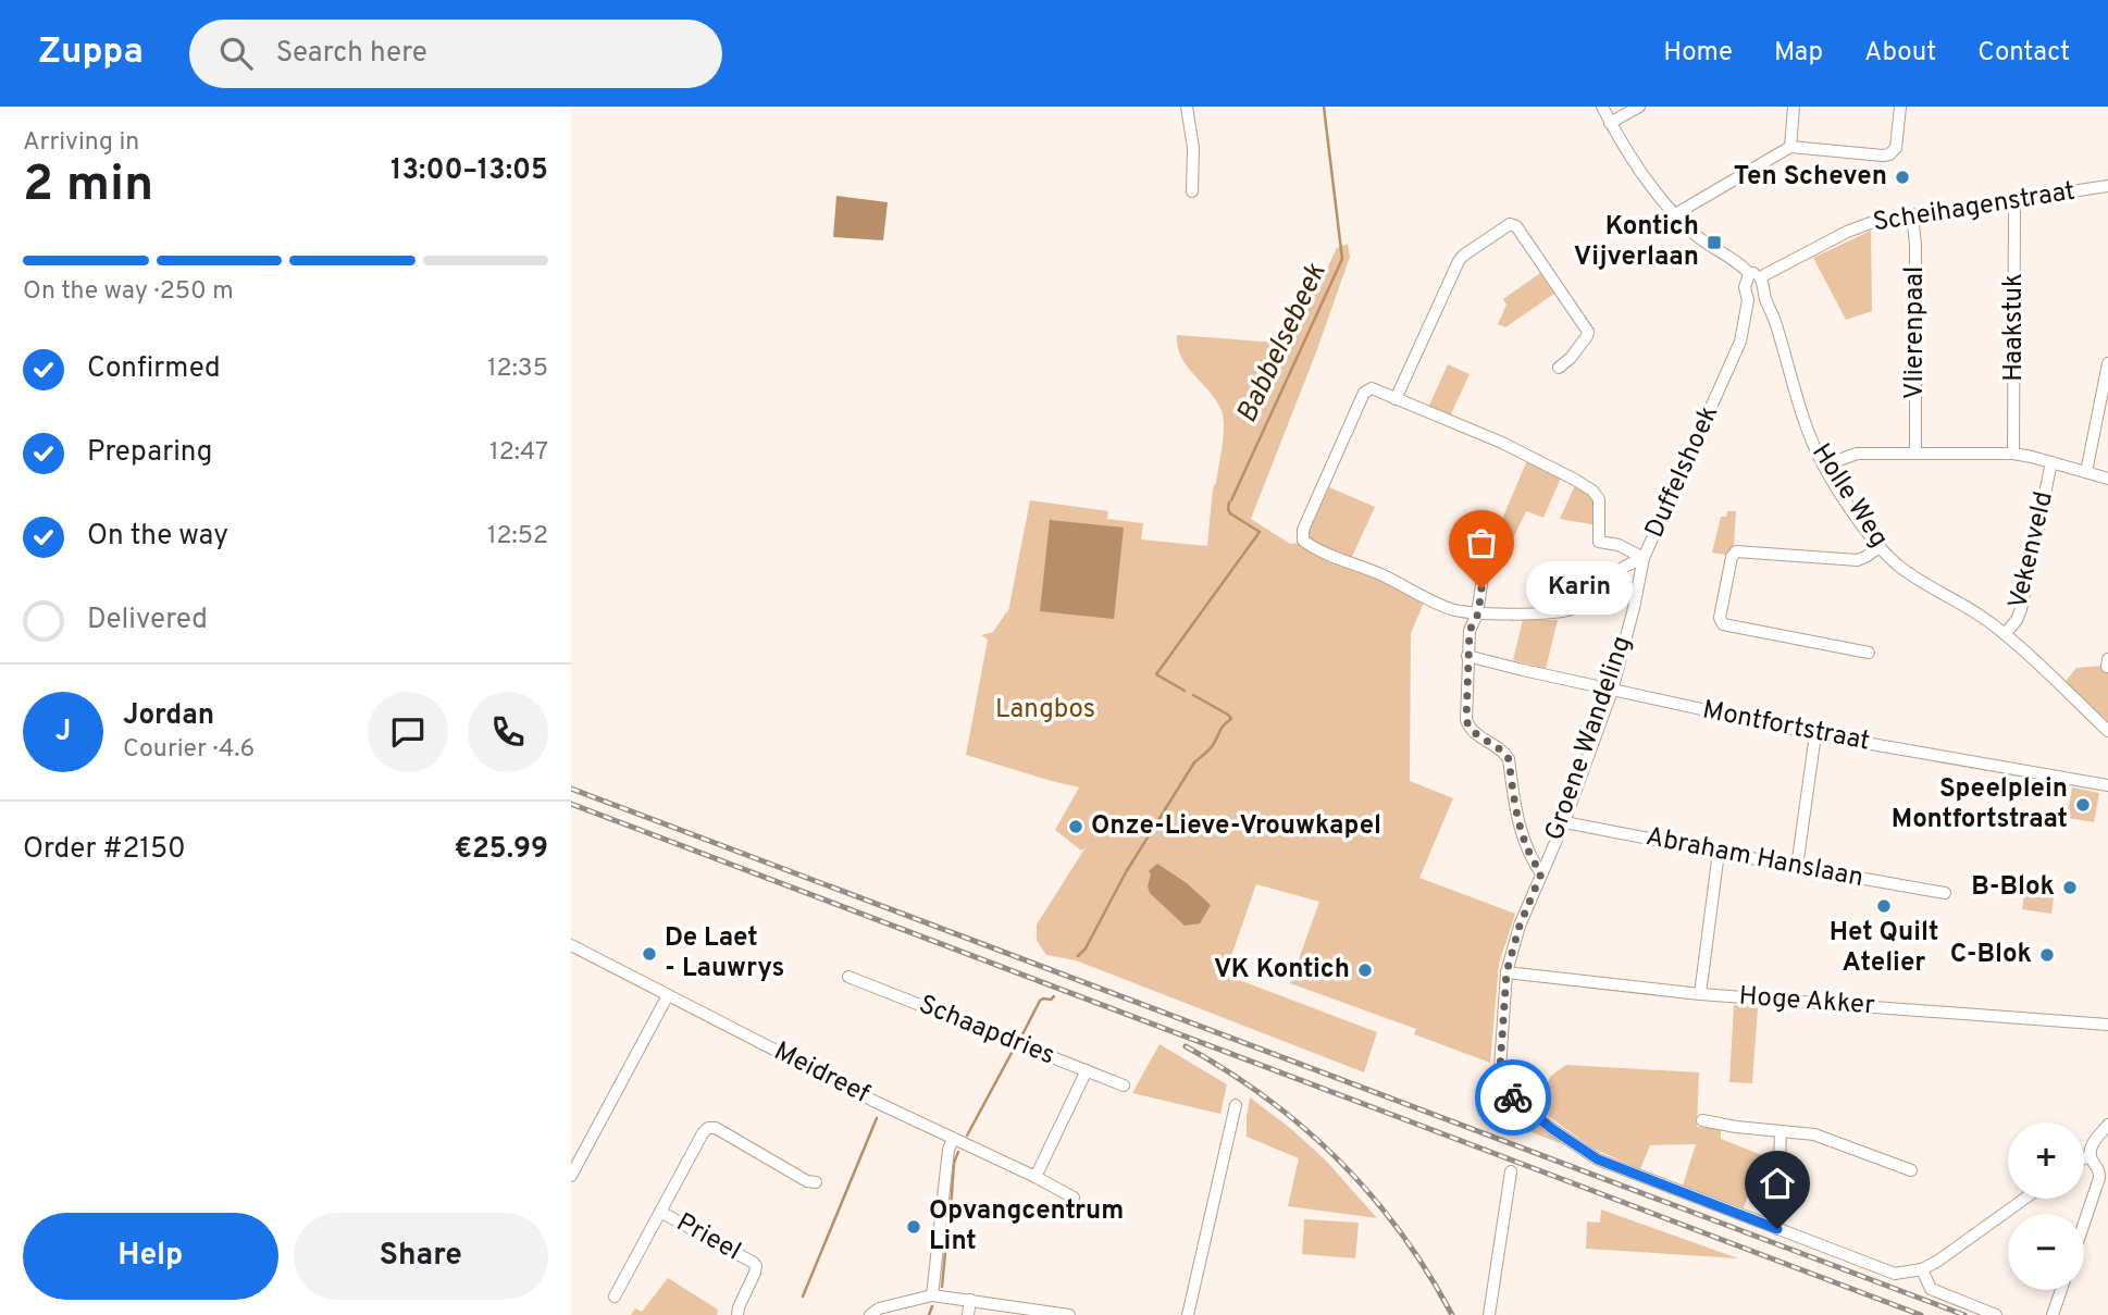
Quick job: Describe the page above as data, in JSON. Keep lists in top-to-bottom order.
{
  "streets": {
    "street": [
      "Scheihagenstraat",
      "Haakstuk",
      "Vlierenpaal",
      "Duffelshoek",
      "Holle Weg",
      "Vekenveld",
      "Montfortstraat",
      "Groene Wandeling",
      "Abraham Hanslaan",
      "Hoge Akker",
      "Schaapdries",
      "Meidreef",
      "Prieel"
    ]
  },
  "crossings": [
    ["Scheihagenstraat", "Haakstuk"],
    ["Scheihagenstraat", "Vlierenpaal"],
    ["Scheihagenstraat", "Duffelshoek"],
    ["Duffelshoek", "Groene Wandeling"],
    ["Holle Weg", "Vekenveld"],
    ["Montfortstraat", "Groene Wandeling"],
    ["Groene Wandeling", "Abraham Hanslaan"]
  ],
  "water": ["Babbelsebeek"],
  "parks": ["Langbos"],
  "places": {
    "other": [
      "Ten Scheven",
      "Karin",
      "Speelplein Montfortstraat",
      "Onze-Lieve-Vrouwkapel",
      "B-Blok",
      "Het Quilt Atelier",
      "De Laet - Lauwrys",
      "C-Blok",
      "VK Kontich",
      "Opvangcentrum Lint"
    ],
    "transit": ["Kontich Vijverlaan"]
  },
  "page": {
    "header": "Zuppa",
    "search": "Search here",
    "nav": [
      "Home",
      "Map",
      "About",
      "Contact"
    ],
    "heading": ["2 min", "Arriving in", "13:00–13:05"],
    "panel": [
      "Jordan",
      "Courier · 4.6",
      "Order #2150",
      "€25.99"
    ],
    "bar": "On the way · 250 m",
    "list": [
      ["Confirmed", "12:35"],
      ["Preparing", "12:47"],
      ["On the way", "12:52"],
      "Delivered"
    ],
    "bubble": "Karin",
    "round": "J",
    "map_buttons": ["+", "−"],
    "buttons": ["Help", "Share"]
  }
}
